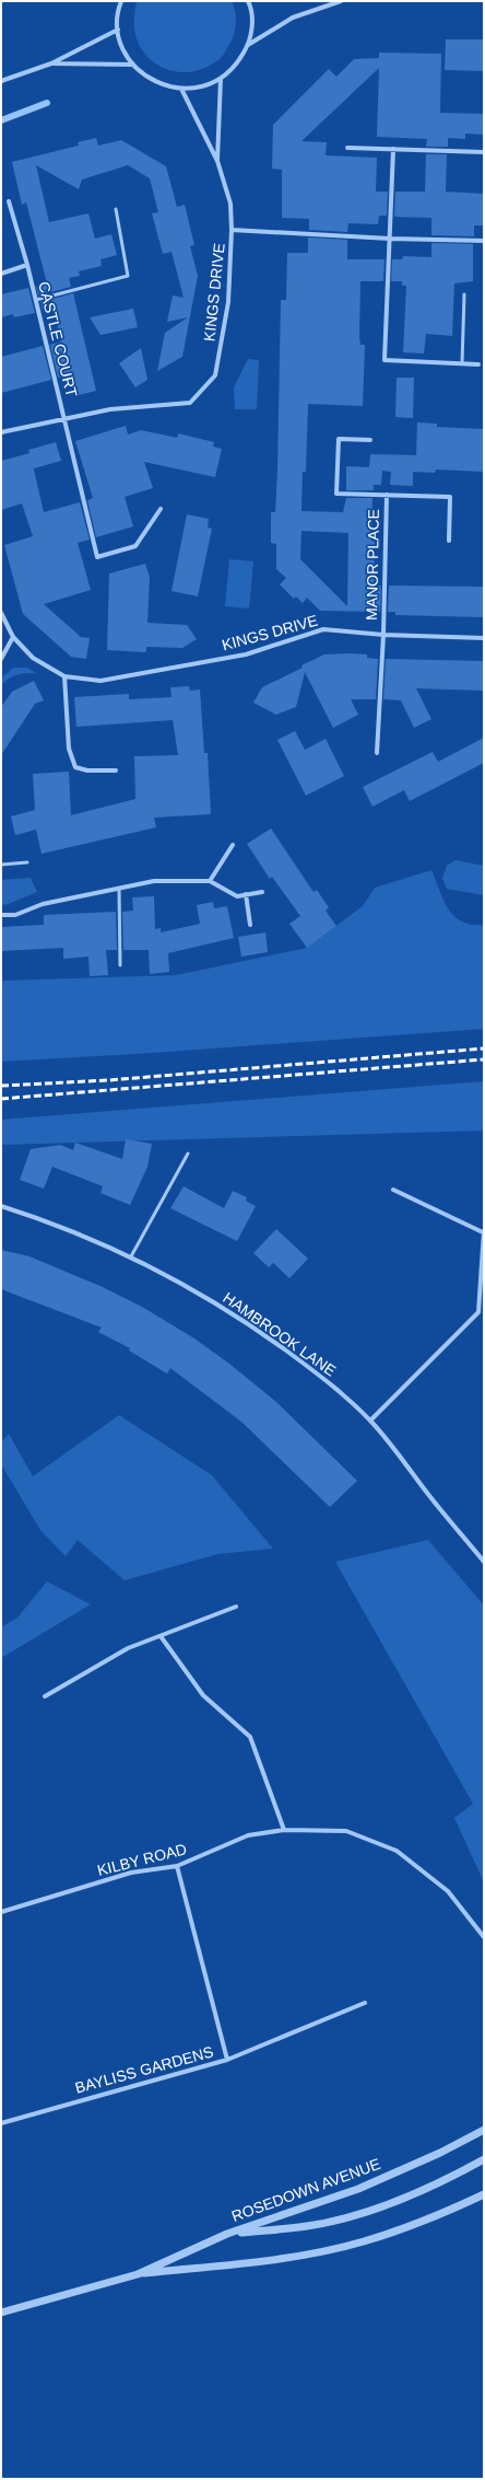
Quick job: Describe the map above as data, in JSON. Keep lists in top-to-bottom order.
{
  "streets": {
    "street": [
      "KINGS DRIVE",
      "CASTLE COURT",
      "MANOR PLACE",
      "HAMBROOK LANE",
      "KILBY ROAD",
      "BAYLISS GARDENS",
      "ROSEDOWN AVENUE"
    ]
  },
  "crossings": [
    ["KINGS DRIVE", "CASTLE COURT"],
    ["KINGS DRIVE", "MANOR PLACE"],
    ["KILBY ROAD", "BAYLISS GARDENS"]
  ]
}
